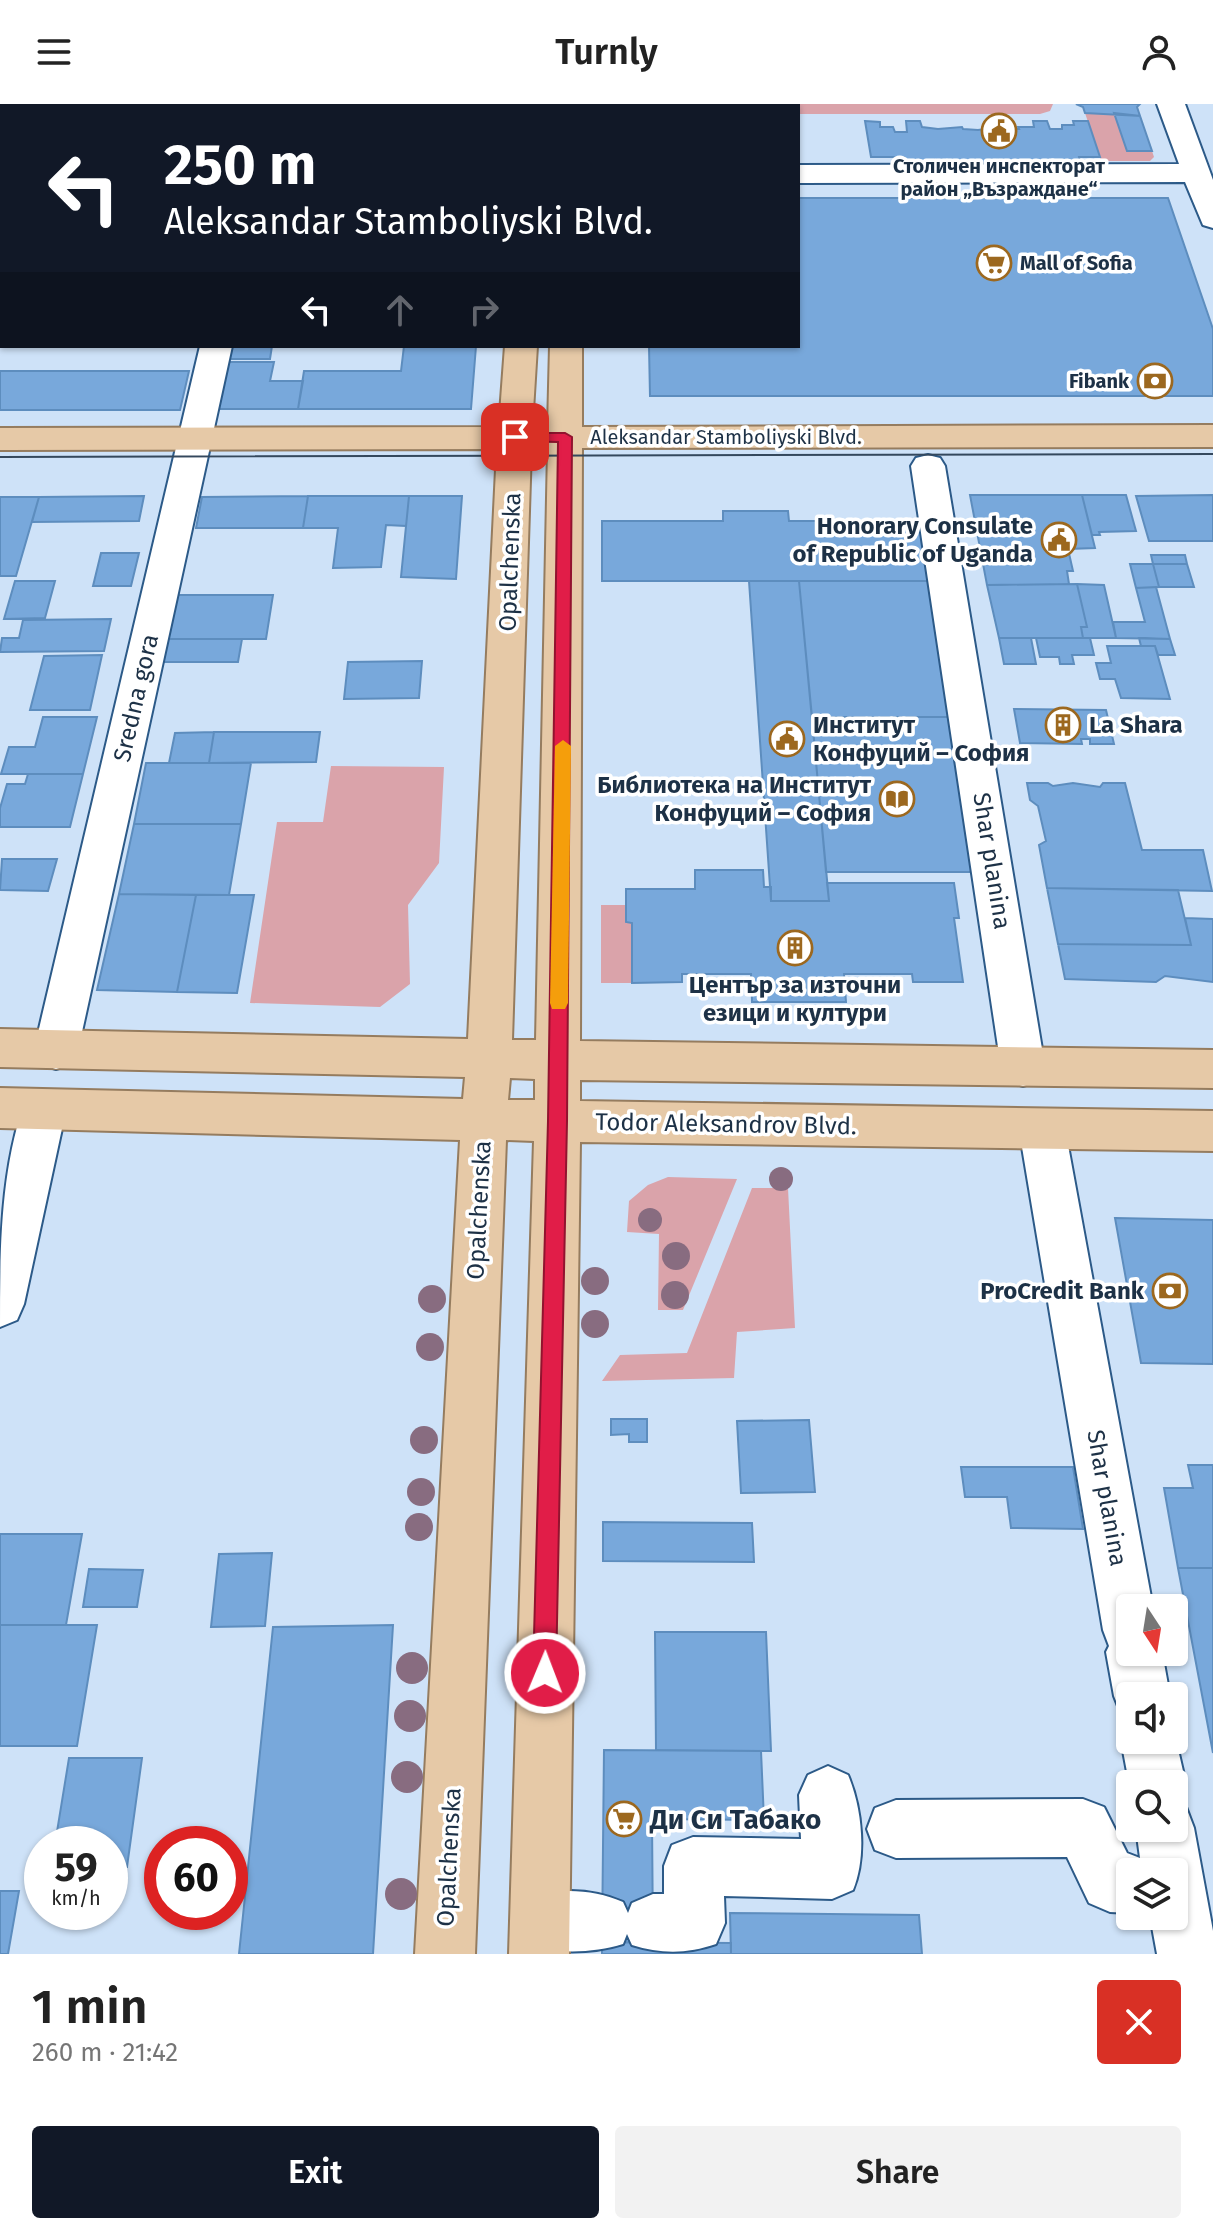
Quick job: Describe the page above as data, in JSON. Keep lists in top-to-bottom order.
{
  "streets": {
    "main road": ["Aleksandar Stamboliyski Blvd.", "Opalchenska", "Todor Aleksandrov Blvd."],
    "street": ["Sredna gora", "Shar planina"]
  },
  "crossings": [
    ["Aleksandar Stamboliyski Blvd.", "Opalchenska"],
    ["Aleksandar Stamboliyski Blvd.", "Sredna gora"],
    ["Aleksandar Stamboliyski Blvd.", "Shar planina"],
    ["Opalchenska", "Todor Aleksandrov Blvd."],
    ["Shar planina", "Todor Aleksandrov Blvd."]
  ],
  "places": {
    "public building": ["Столичен инспекторат район „Възраждане“", "Honorary Consulate of Republic of Uganda", "Институт Конфуций – София"],
    "supermarket": ["Mall of Sofia", "Ди Си Табако"],
    "bank": ["Fibank", "ProCredit Bank"],
    "building": ["La Shara", "Център за източни езици и култури"],
    "library": ["Библиотека на Институт Конфуций – София"]
  },
  "north": "bottom",
  "page": {
    "header": "Turnly",
    "turn": ["250 m", "Aleksandar Stamboliyski Blvd."],
    "speed": "59 km/h",
    "limit": "60",
    "heading": ["1 min", "260 m · 21:42"],
    "buttons": ["Exit", "Share"]
  }
}
